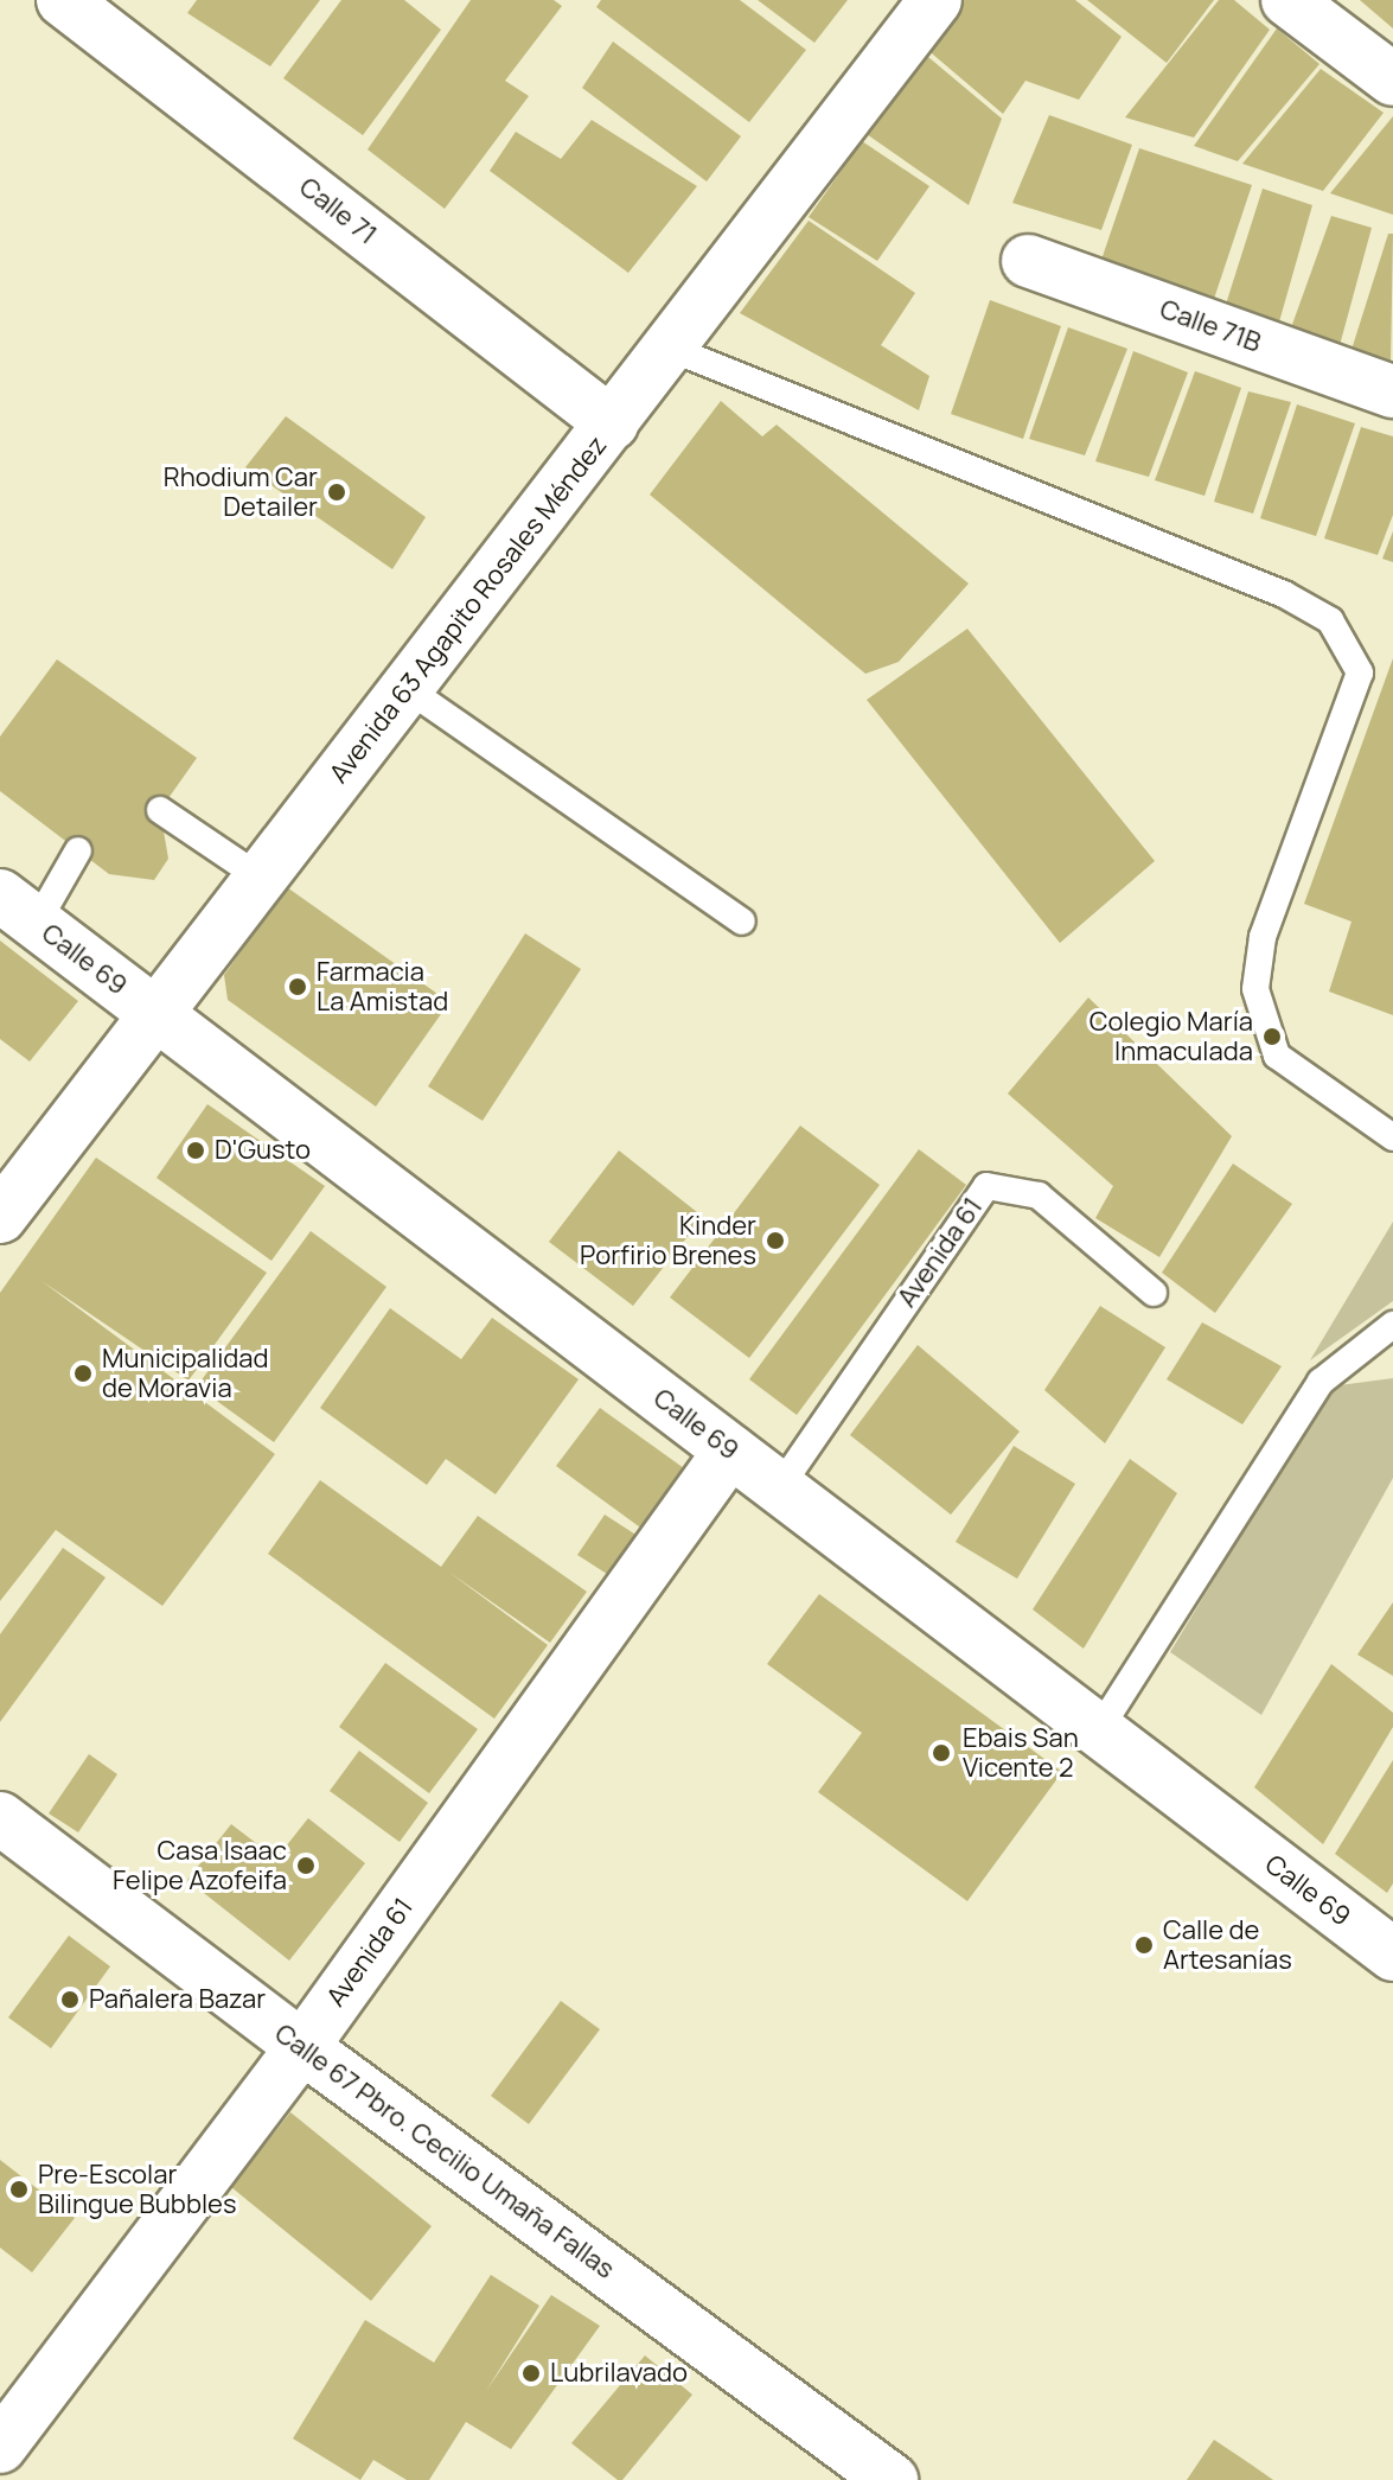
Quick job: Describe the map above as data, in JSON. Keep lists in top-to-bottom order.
{
  "streets": {
    "street": [
      "Calle 71",
      "Calle 71B",
      "Avenida 63 Agapito Rosales Méndez",
      "Calle 69",
      "Avenida 61",
      "Calle 67 Pbro. Cecilio Umaña Fallas"
    ]
  },
  "crossings": [
    ["Calle 71", "Avenida 63 Agapito Rosales Méndez"],
    ["Avenida 63 Agapito Rosales Méndez", "Calle 69"],
    ["Calle 69", "Avenida 61"],
    ["Avenida 61", "Calle 67 Pbro. Cecilio Umaña Fallas"]
  ],
  "places": [
    "Rhodium Car Detailer",
    "Farmacia La Amistad",
    "Colegio María Inmaculada",
    "D'Gusto",
    "Kinder Porfirio Brenes",
    "Municipalidad de Moravia",
    "Ebais San Vicente 2",
    "Casa Isaac Felipe Azofeifa",
    "Calle de Artesanías",
    "Pañalera Bazar",
    "Pre-Escolar Bilingue Bubbles",
    "Lubrilavado"
  ]
}
